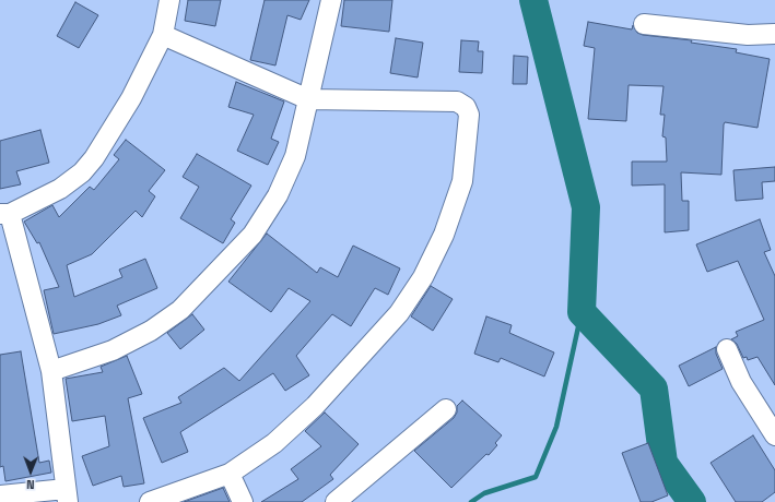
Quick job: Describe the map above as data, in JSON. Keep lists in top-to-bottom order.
{
  "north": "bottom"
}
